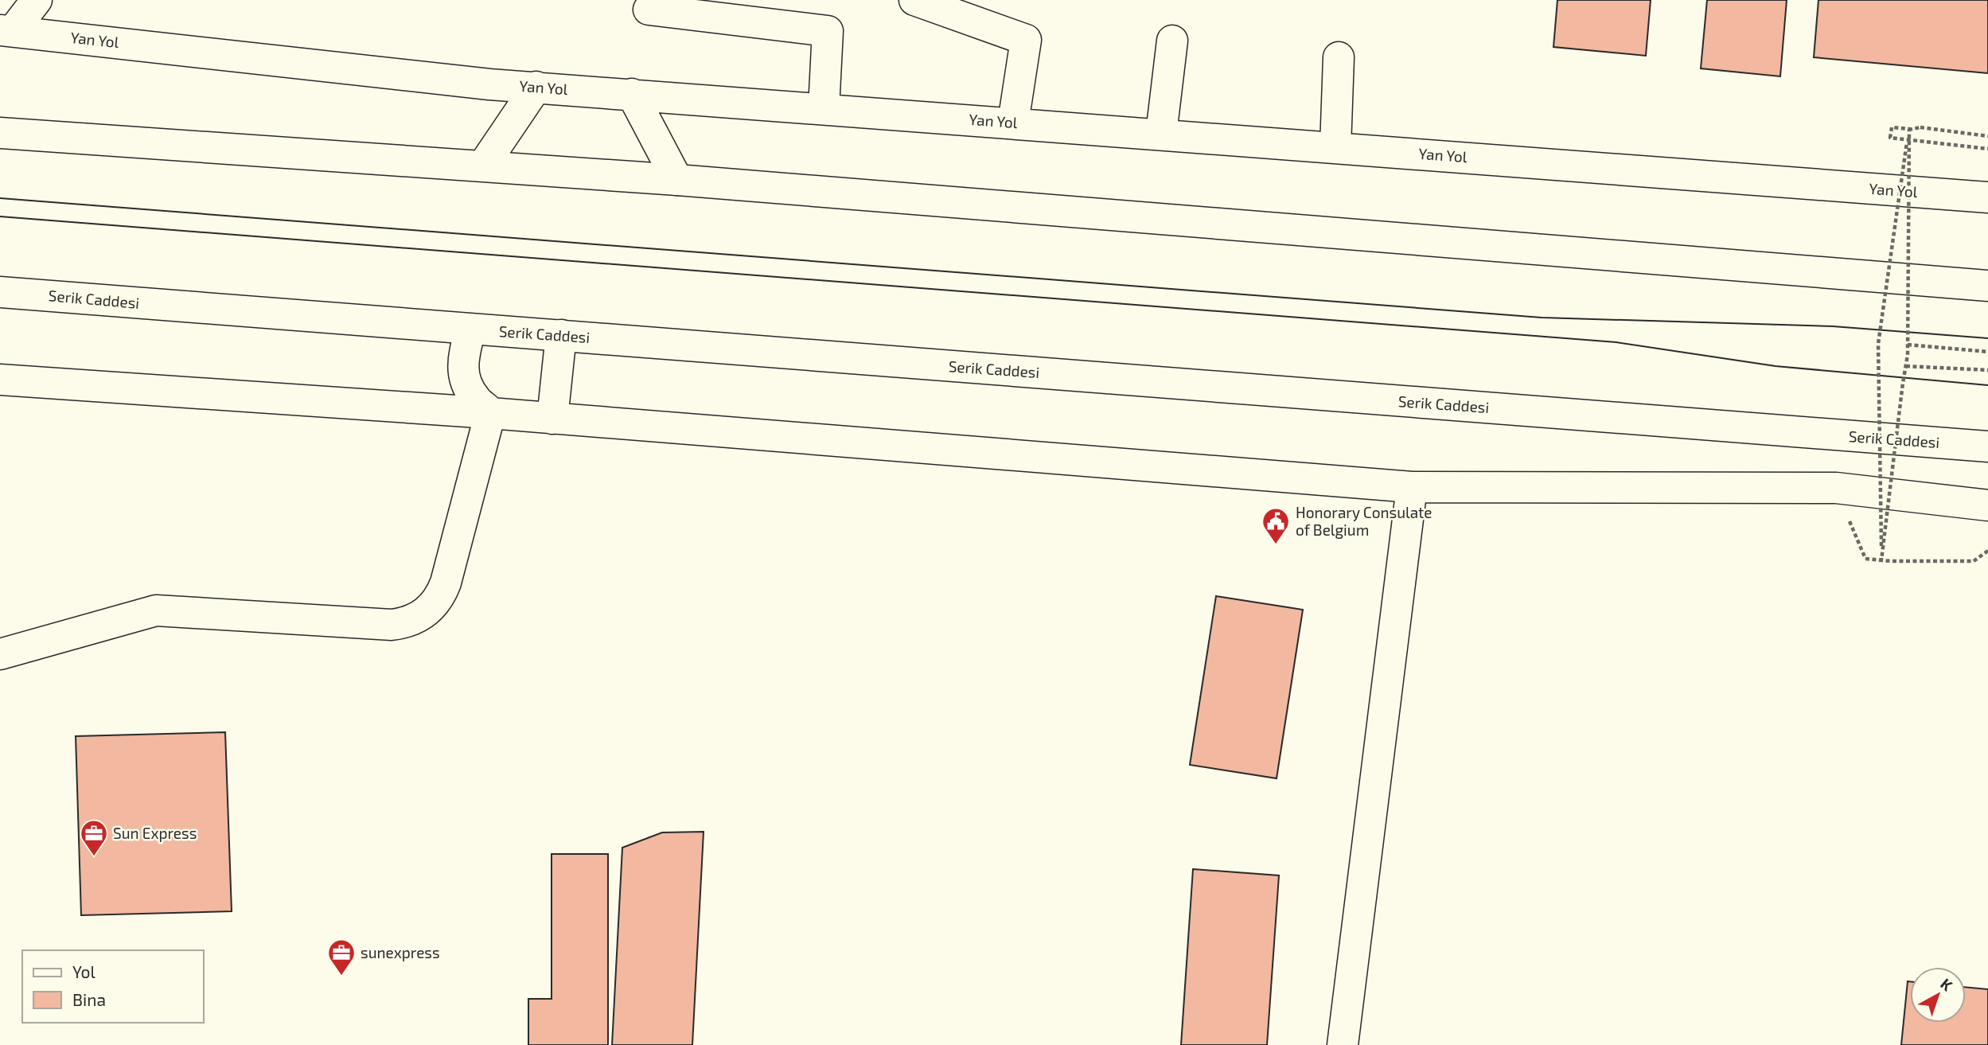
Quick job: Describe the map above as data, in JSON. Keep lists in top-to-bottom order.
{
  "streets": {
    "main road": ["Yan Yol", "Serik Caddesi"]
  },
  "places": {
    "public building": ["Honorary Consulate of Belgium"],
    "office": ["Sun Express", "sunexpress"]
  },
  "legend": ["Yol", "Bina"],
  "north": "top right"
}
